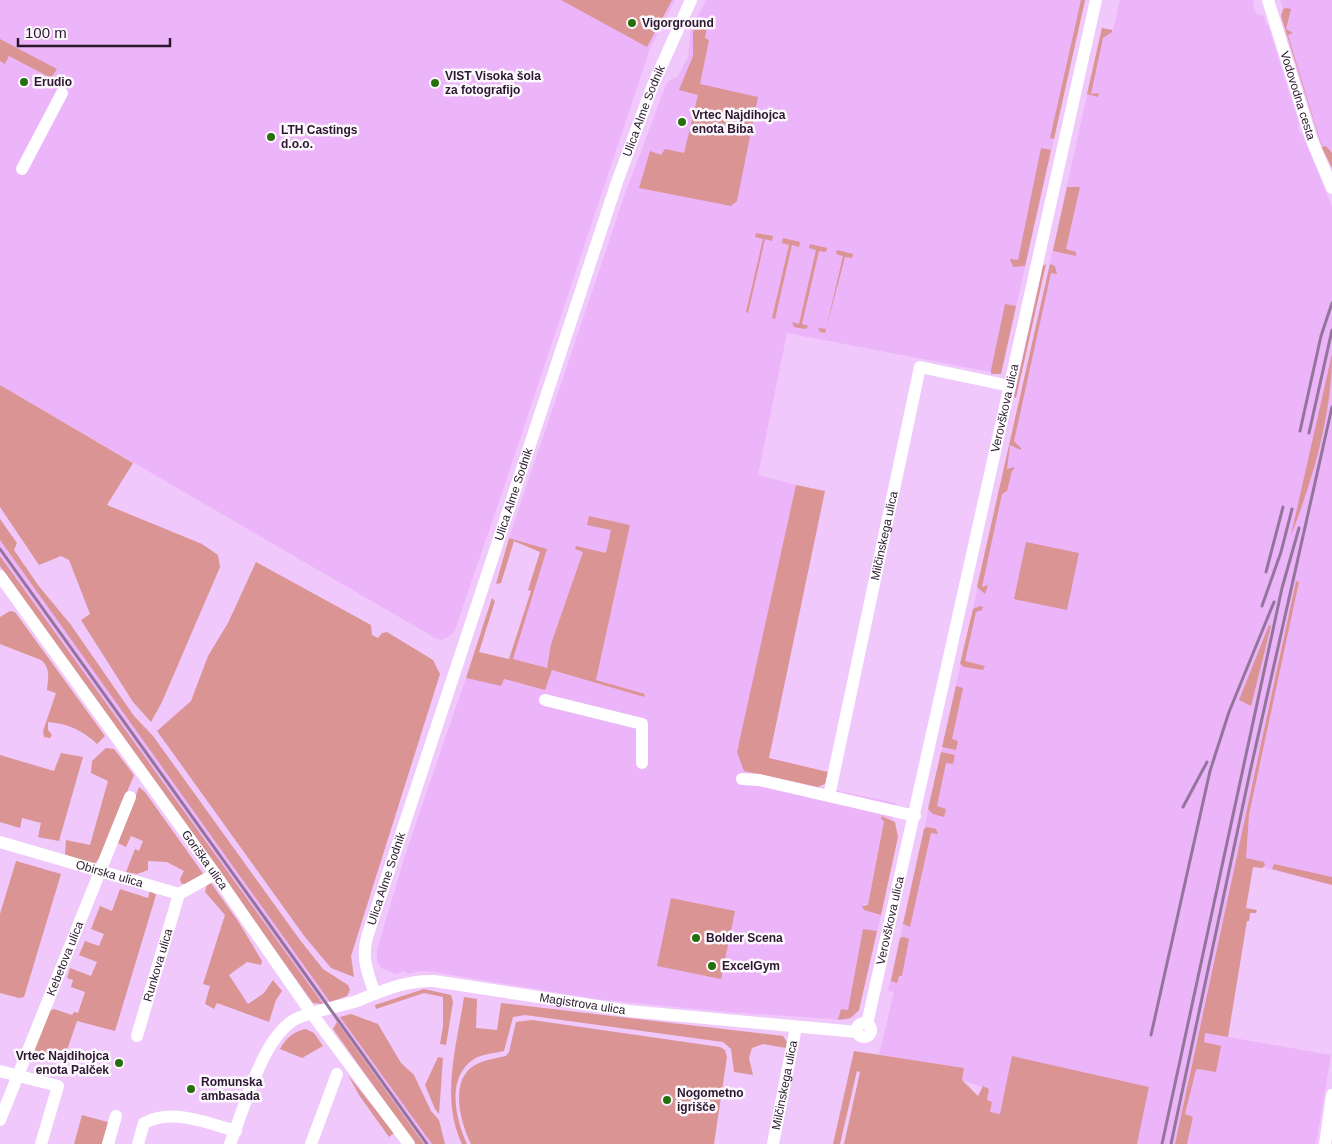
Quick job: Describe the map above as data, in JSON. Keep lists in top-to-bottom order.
{
  "streets": {
    "street": [
      "Vodovodna cesta",
      "Ulica Alme Sodnik",
      "Verovškova ulica",
      "Milčinskega ulica",
      "Goriška ulica",
      "Obirska ulica",
      "Kebetova ulica",
      "Runkova ulica",
      "Magistrova ulica"
    ]
  },
  "crossings": [
    ["Ulica Alme Sodnik", "Magistrova ulica"],
    ["Verovškova ulica", "Milčinskega ulica"],
    ["Verovškova ulica", "Magistrova ulica"],
    ["Milčinskega ulica", "Magistrova ulica"],
    ["Goriška ulica", "Magistrova ulica"],
    ["Obirska ulica", "Kebetova ulica"],
    ["Obirska ulica", "Runkova ulica"]
  ],
  "places": [
    "Vigorground",
    "Erudio",
    "VIST Visoka šola za fotografijo",
    "Vrtec Najdihojca enota Biba",
    "LTH Castings d.o.o.",
    "Bolder Scena",
    "ExcelGym",
    "Vrtec Najdihojca enota Palček",
    "Romunska ambasada",
    "Nogometno igrišče"
  ],
  "scale_bar": "100 m"
}
